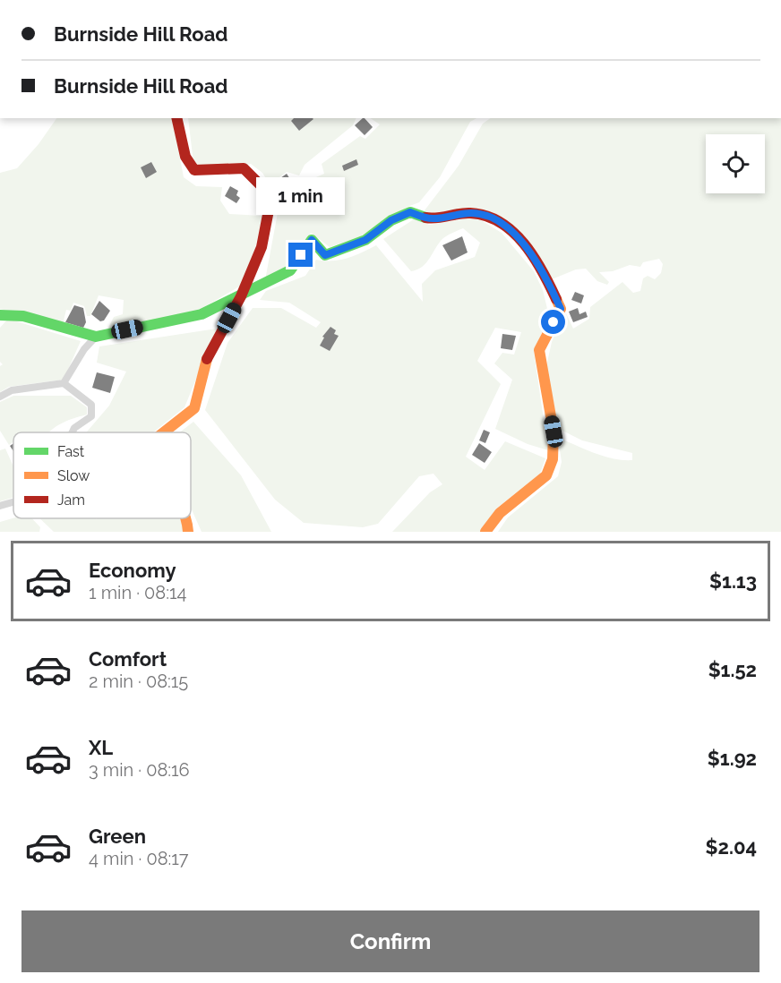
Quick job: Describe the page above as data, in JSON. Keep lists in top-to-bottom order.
{
  "legend": ["Fast", "Slow", "Jam"],
  "page": {
    "banner": ["Burnside Hill Road", "Burnside Hill Road"],
    "bubble": "1 min",
    "list": [
      {
        "name": "Economy",
        "note": "1 min · 08:14",
        "value": "$1.13"
      },
      {
        "name": "Comfort",
        "note": "2 min · 08:15",
        "value": "$1.52"
      },
      {
        "name": "XL",
        "note": "3 min · 08:16",
        "value": "$1.92"
      },
      {
        "name": "Green",
        "note": "4 min · 08:17",
        "value": "$2.04"
      }
    ],
    "buttons": "Confirm"
  }
}
